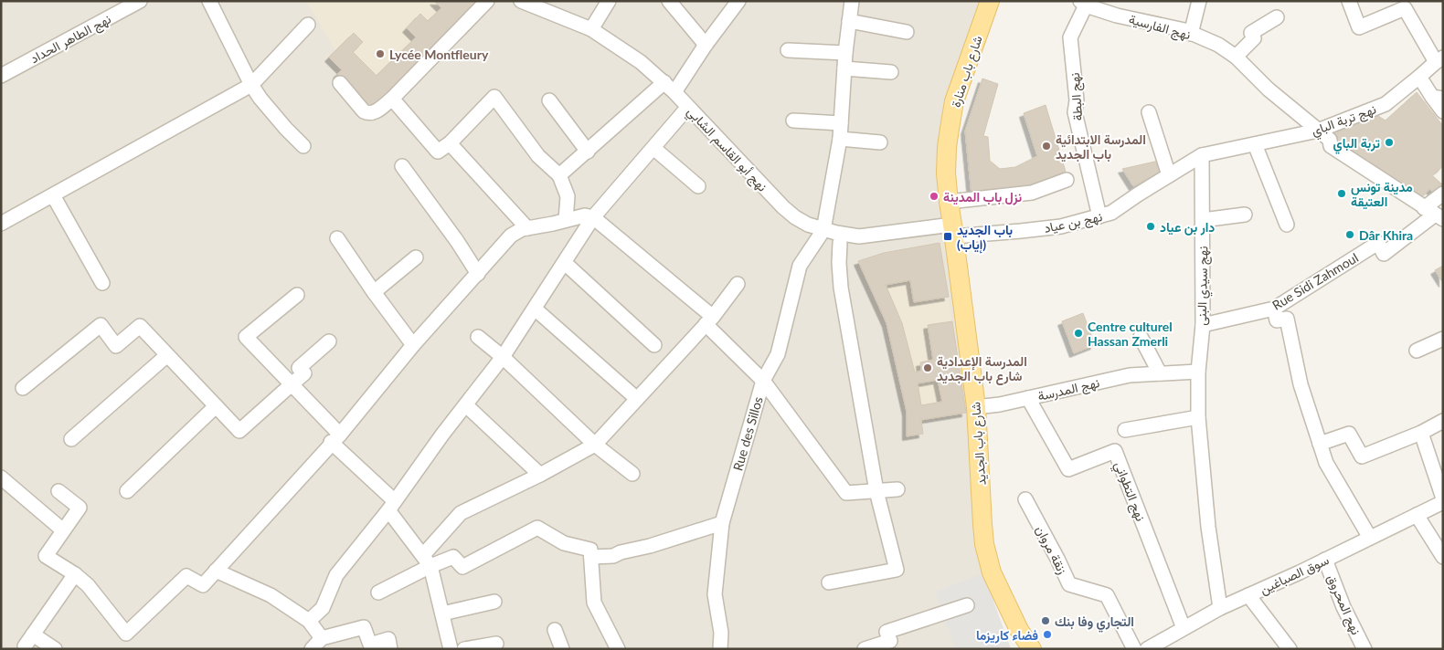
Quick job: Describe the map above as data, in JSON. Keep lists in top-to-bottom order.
{
  "streets": {
    "main road": ["شارع باب منارة", "شارع باب الجديد"],
    "street": [
      "نهج الفارسية",
      "نهج الطاهر الحداد",
      "نهج البطة",
      "نهج تربة الباي",
      "نهج أبو القاسم الشابي",
      "نهج بن عياد",
      "Rue Sidi Zahmoul",
      "نهج سيدي البنى",
      "نهج المدرسة",
      "Rue des Sillos",
      "نهج التطواني",
      "زنقة مروان",
      "سوق الصباغين",
      "نهج المحروق"
    ]
  },
  "crossings": [
    ["نهج الفارسية", "نهج البطة"],
    ["نهج الفارسية", "نهج تربة الباي"],
    ["نهج الفارسية", "Rue Sidi Zahmoul"],
    ["شارع باب منارة", "نهج أبو القاسم الشابي"],
    ["شارع باب منارة", "نهج بن عياد"],
    ["شارع باب منارة", "شارع باب الجديد"],
    ["نهج البطة", "نهج بن عياد"],
    ["نهج تربة الباي", "نهج بن عياد"],
    ["نهج تربة الباي", "نهج سيدي البنى"],
    ["نهج أبو القاسم الشابي", "نهج بن عياد"],
    ["نهج أبو القاسم الشابي", "Rue des Sillos"],
    ["نهج أبو القاسم الشابي", "شارع باب الجديد"],
    ["نهج بن عياد", "نهج سيدي البنى"],
    ["نهج بن عياد", "شارع باب الجديد"],
    ["Rue Sidi Zahmoul", "نهج سيدي البنى"],
    ["نهج سيدي البنى", "نهج المدرسة"],
    ["نهج سيدي البنى", "سوق الصباغين"],
    ["نهج المدرسة", "شارع باب الجديد"],
    ["نهج المدرسة", "نهج التطواني"],
    ["نهج التطواني", "سوق الصباغين"],
    ["سوق الصباغين", "نهج المحروق"]
  ],
  "places": {
    "other": [
      "Lycée Montfleury",
      "تربة الباي",
      "المدرسة الابتدائية باب الجديد",
      "مدينة تونس العتيقة",
      "نزل باب المدينة",
      "دار بن عياد",
      "Dâr Khira",
      "Centre culturel Hassan Zmerli",
      "المدرسة الإعدادية شارع باب الجديد",
      "التجاري وفا بنك",
      "فضاء كاريزما"
    ],
    "transit": ["باب الجديد (إياب)"]
  }
}
